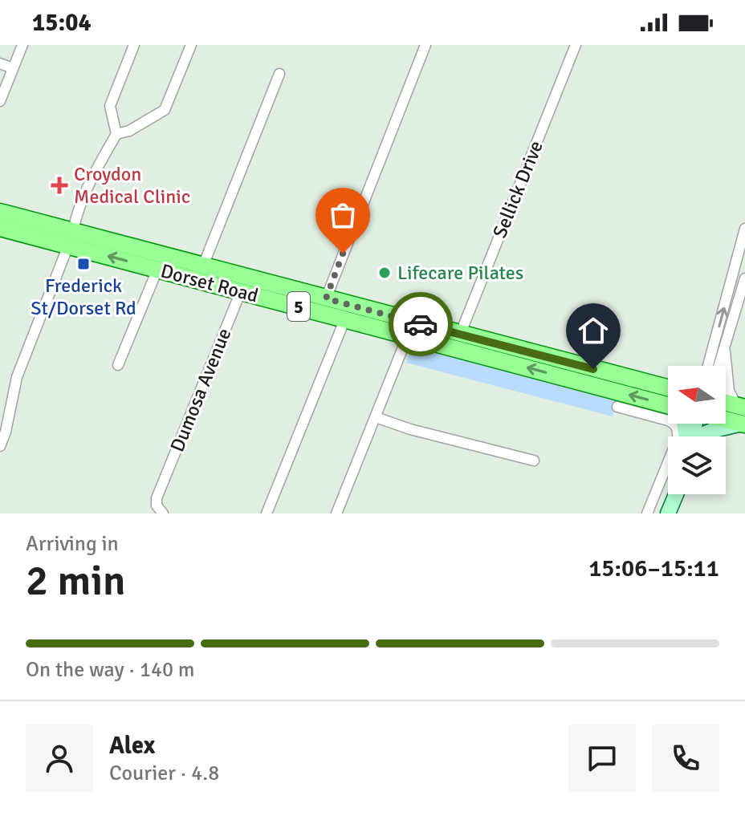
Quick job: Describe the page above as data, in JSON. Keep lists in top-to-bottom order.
{
  "streets": {
    "main road": ["Dorset Road", "5"],
    "street": ["Sellick Drive", "Dumosa Avenue"]
  },
  "crossings": [
    ["Sellick Drive", "Dorset Road"],
    ["Dorset Road", "Dumosa Avenue"]
  ],
  "places": {
    "health": ["Croydon Medical Clinic"],
    "transit": ["Frederick St/Dorset Rd"],
    "other": ["Lifecare Pilates"]
  },
  "north": "left",
  "page": {
    "status": "15:04",
    "heading": ["2 min", "Arriving in", "15:06–15:11"],
    "panel": ["Alex", "Courier · 4.8"],
    "bar": "On the way · 140 m"
  }
}
